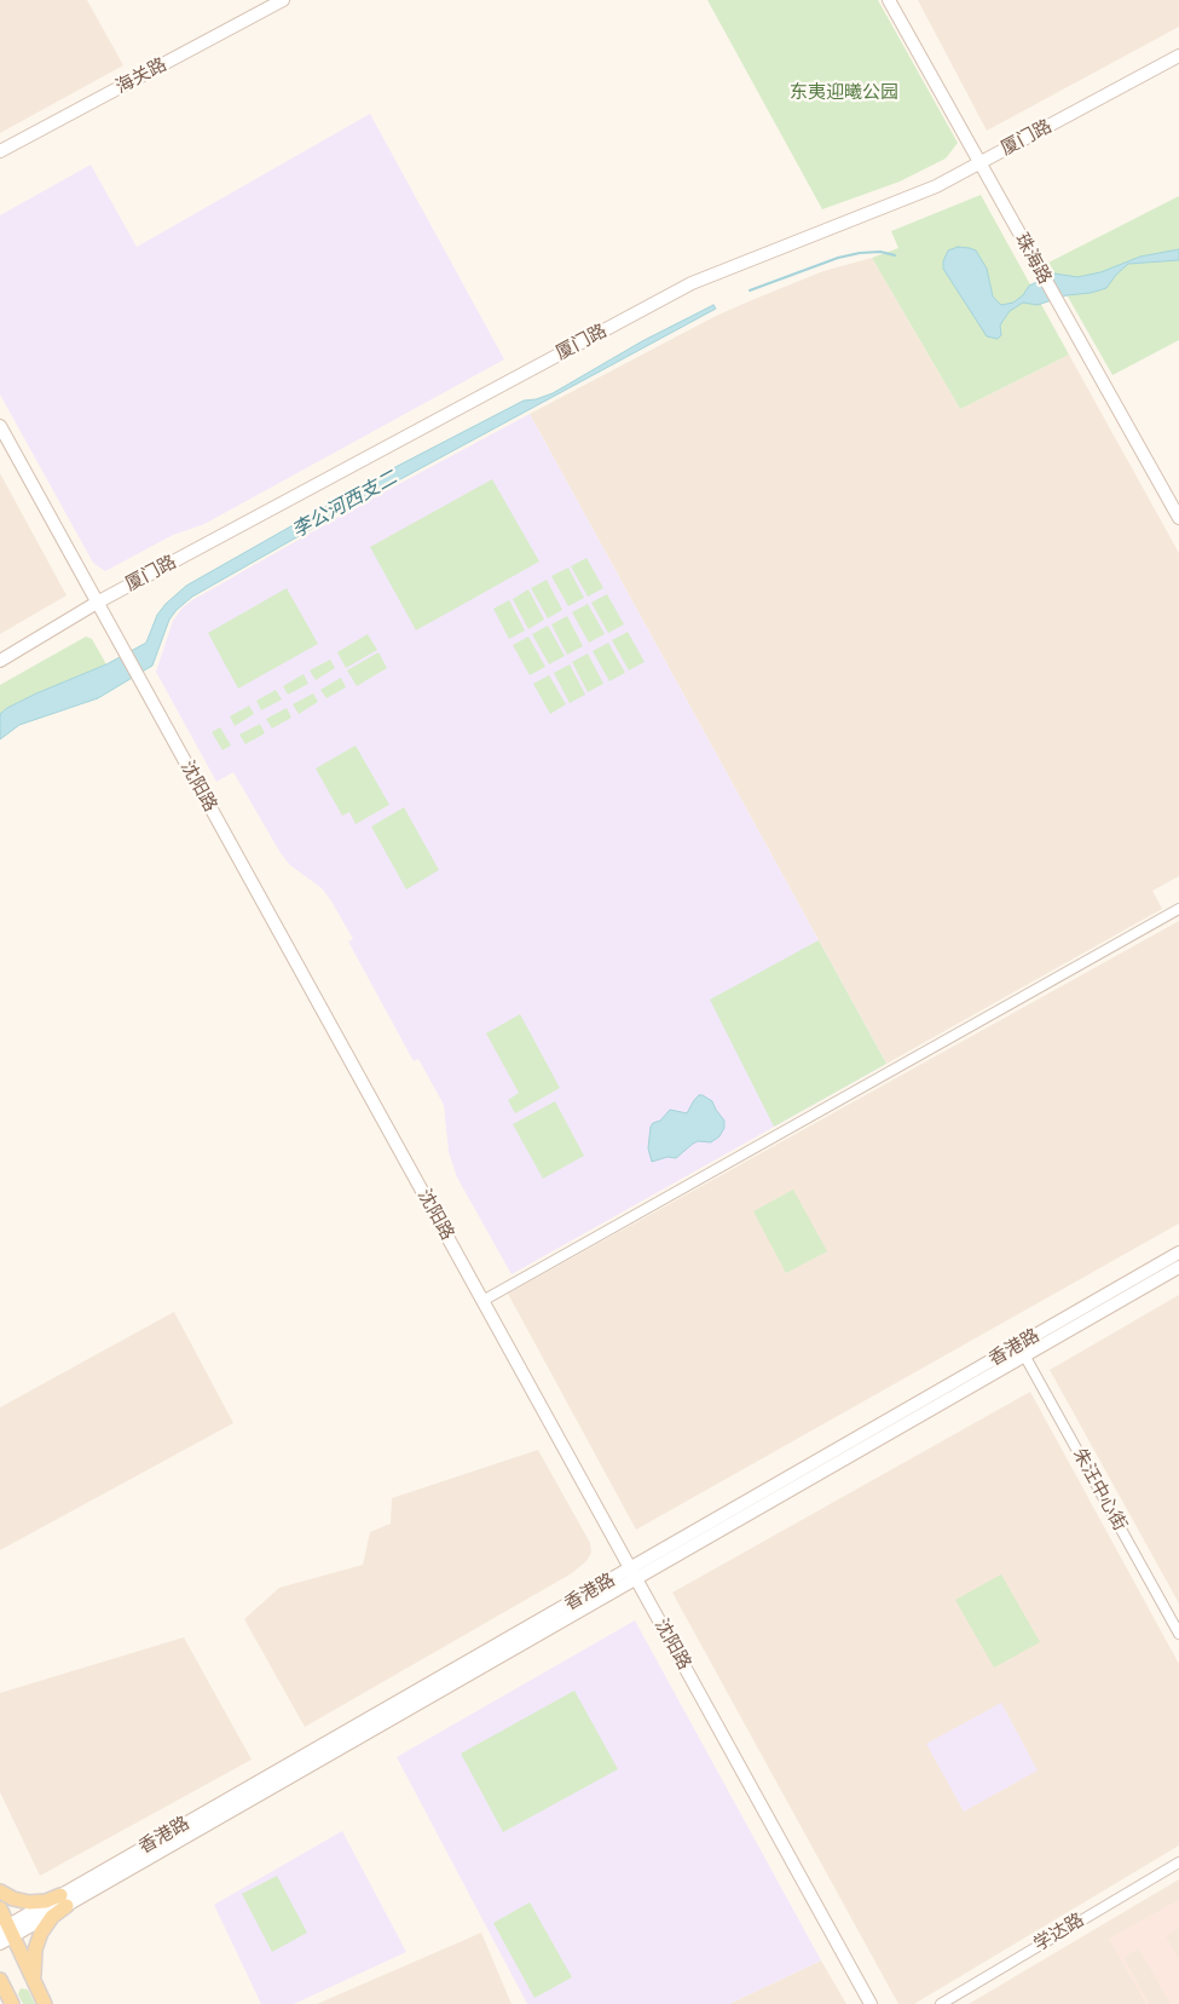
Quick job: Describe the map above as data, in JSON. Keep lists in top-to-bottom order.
{
  "streets": {
    "street": [
      "海关路",
      "厦门路",
      "珠海路",
      "沈阳路",
      "香港路",
      "朱汪中心街",
      "学达路"
    ]
  },
  "crossings": [
    ["厦门路", "珠海路"],
    ["厦门路", "沈阳路"],
    ["沈阳路", "香港路"],
    ["香港路", "朱汪中心街"]
  ],
  "water": ["李公河西支二"],
  "parks": ["东夷迎曦公园"]
}
